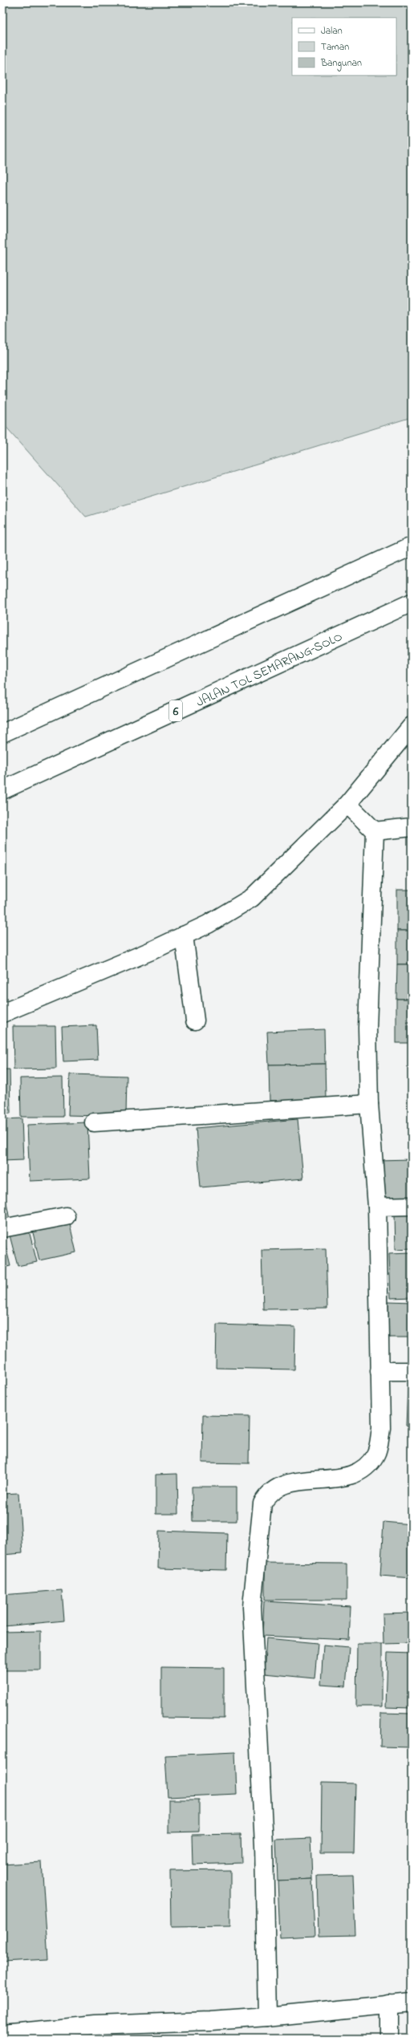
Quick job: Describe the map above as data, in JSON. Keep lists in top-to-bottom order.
{
  "streets": {
    "main road": ["JALAN TOL SEMARANG–SOLO", "6"]
  },
  "legend": ["Jalan", "Taman", "Bangunan"]
}
